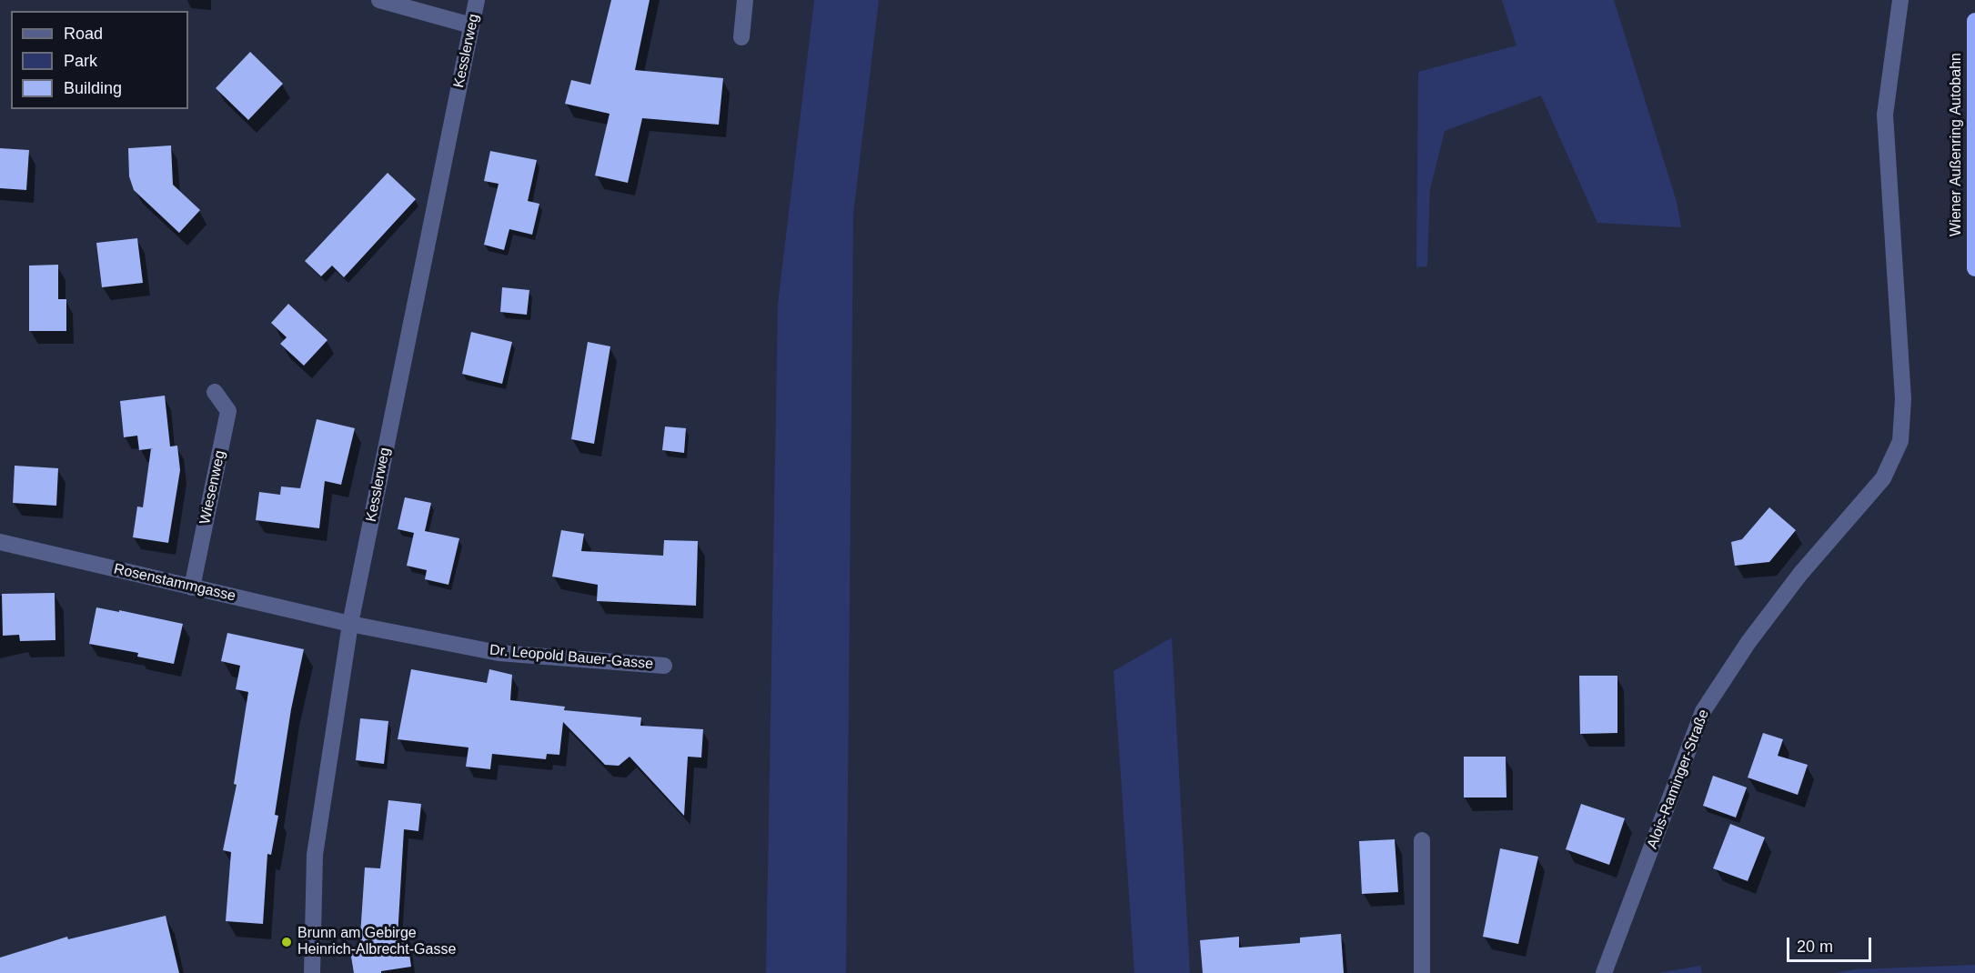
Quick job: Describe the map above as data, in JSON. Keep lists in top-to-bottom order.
{
  "streets": {
    "highway": ["Wiener Außenring Autobahn"],
    "street": [
      "Kesslerweg",
      "Wiesenweg",
      "Rosenstammgasse",
      "Dr. Leopold Bauer-Gasse",
      "Alois-Raminger-Straße"
    ]
  },
  "crossings": [
    ["Kesslerweg", "Rosenstammgasse"],
    ["Kesslerweg", "Dr. Leopold Bauer-Gasse"],
    ["Wiesenweg", "Rosenstammgasse"],
    ["Rosenstammgasse", "Dr. Leopold Bauer-Gasse"]
  ],
  "places": ["Brunn am Gebirge Heinrich-Albrecht-Gasse"],
  "legend": ["Road", "Park", "Building"],
  "scale_bar": "20 m"
}
